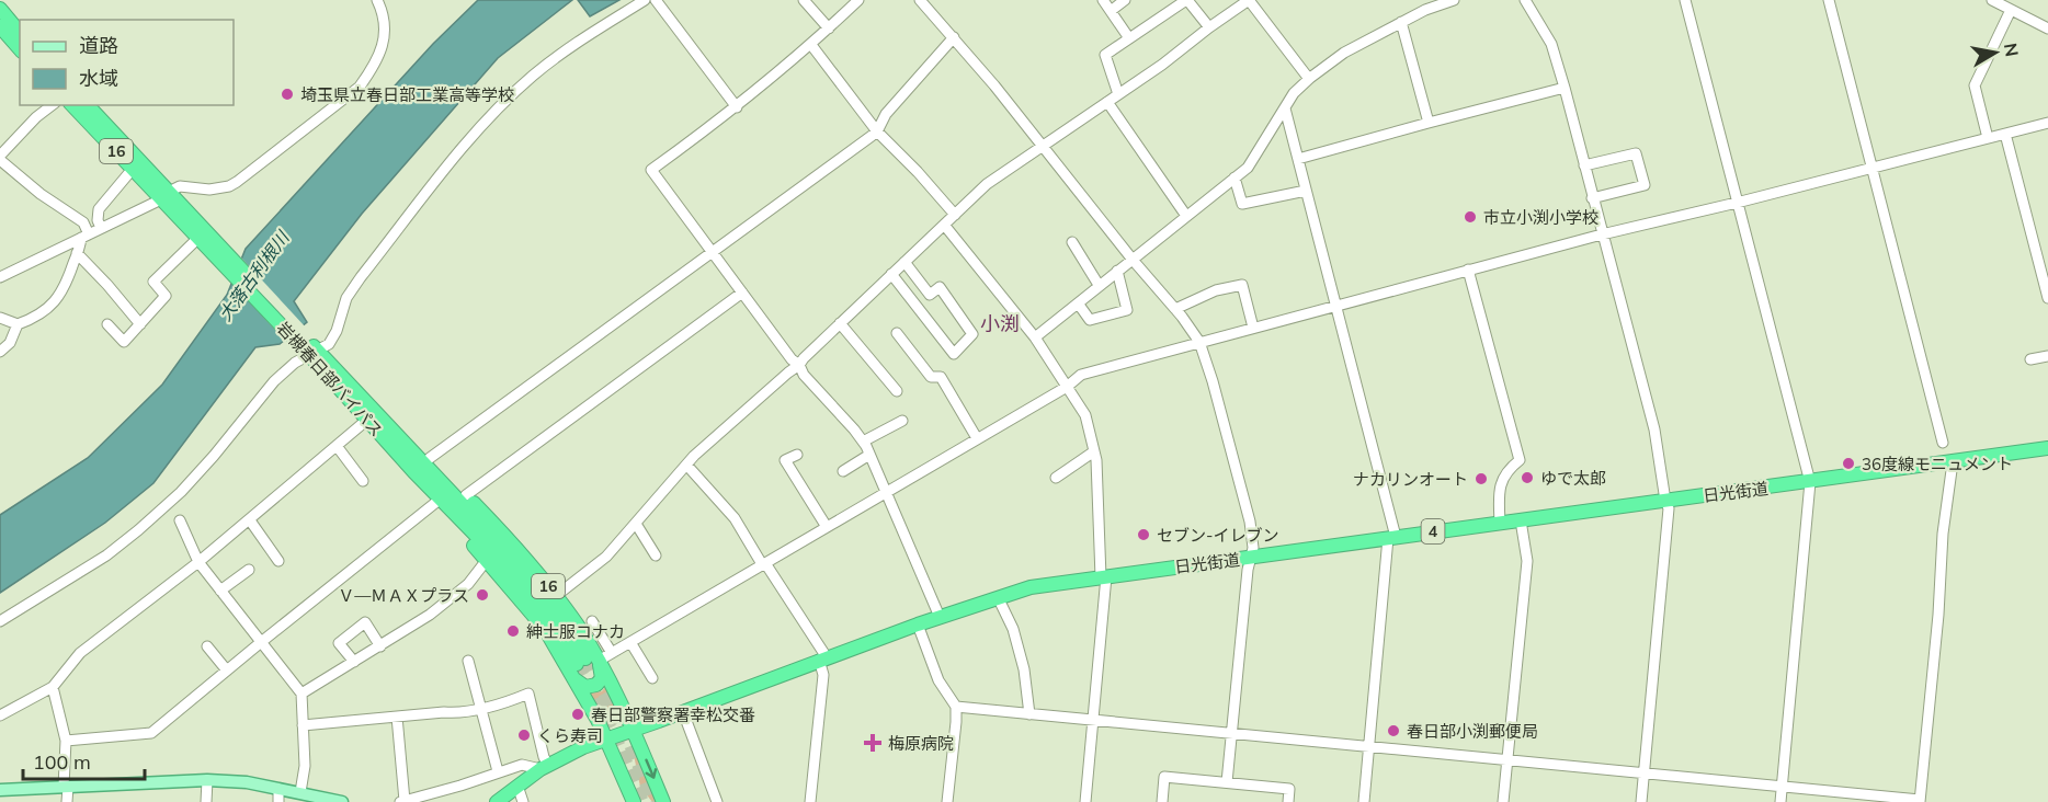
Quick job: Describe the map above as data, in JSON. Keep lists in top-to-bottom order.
{
  "streets": {
    "highway": [
      "16",
      "岩槻春日部バイパス",
      "日光街道",
      "4"
    ]
  },
  "crossings": [
    ["16", "岩槻春日部バイパス"],
    ["16", "日光街道"],
    ["日光街道", "4"]
  ],
  "districts": ["小渕"],
  "water": ["大落古利根川"],
  "places": {
    "other": [
      "埼玉県立春日部工業高等学校",
      "市立小渕小学校",
      "36度線モニュメント",
      "ゆで太郎",
      "ナカリンオート",
      "セブン-イレブン",
      "Ｖ―ＭＡＸプラス",
      "紳士服コナカ",
      "春日部警察署幸松交番",
      "春日部小渕郵便局",
      "くら寿司"
    ],
    "health": ["梅原病院"]
  },
  "legend": ["道路", "水域"],
  "scale_bar": "100 m",
  "north": "right"
}
